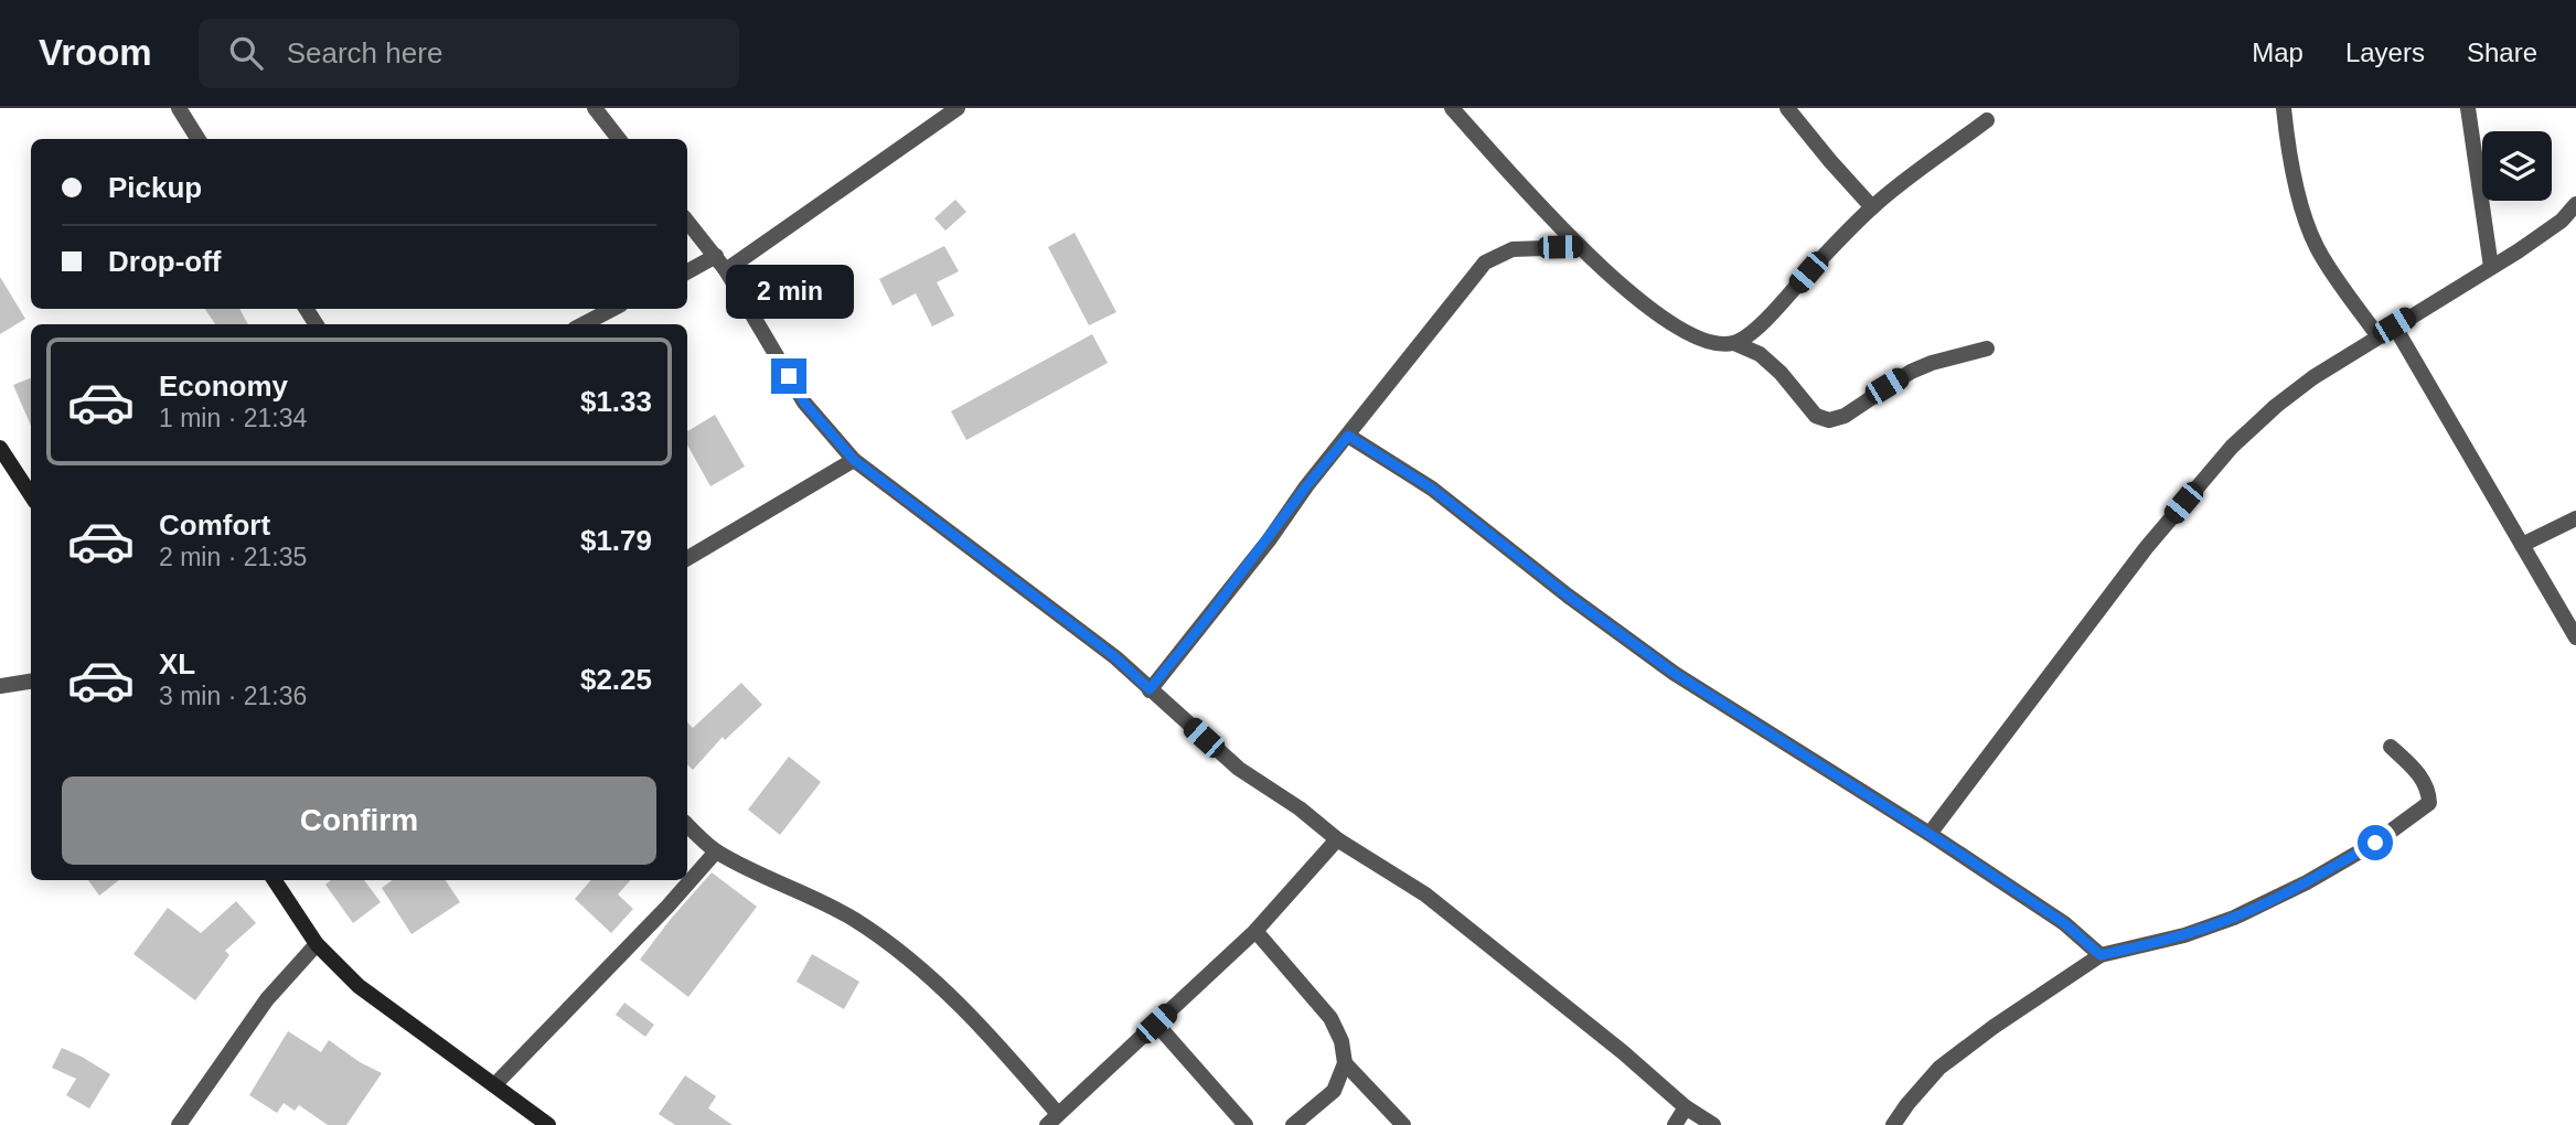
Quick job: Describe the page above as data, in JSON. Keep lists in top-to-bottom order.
{
  "page": {
    "header": "Vroom",
    "search": "Search here",
    "nav": ["Map", "Layers", "Share"],
    "banner": ["Pickup", "Drop-off"],
    "bubble": "2 min",
    "list": [
      {
        "name": "Economy",
        "note": "1 min · 21:34",
        "value": "$1.33"
      },
      {
        "name": "Comfort",
        "note": "2 min · 21:35",
        "value": "$1.79"
      },
      {
        "name": "XL",
        "note": "3 min · 21:36",
        "value": "$2.25"
      }
    ],
    "buttons": "Confirm"
  }
}
